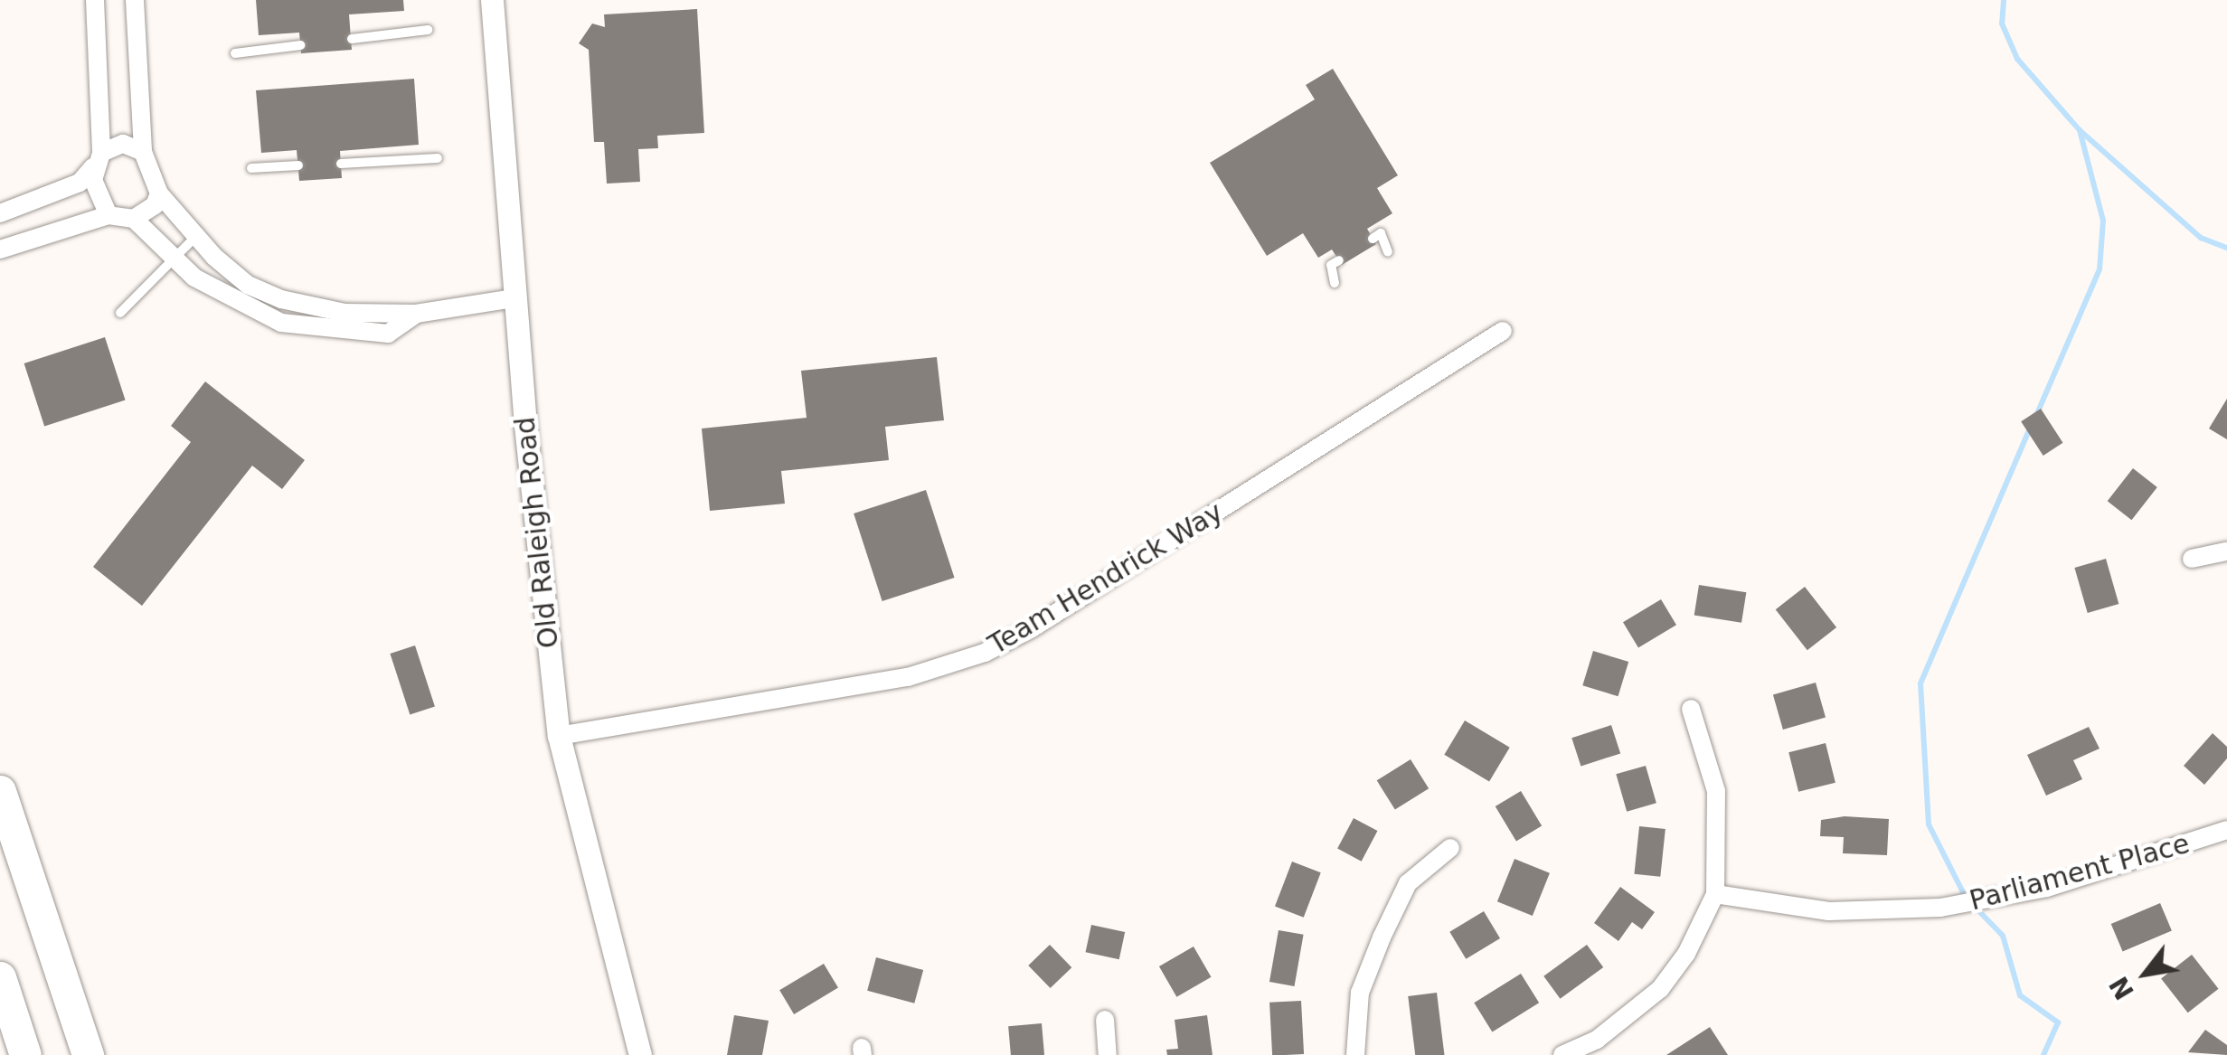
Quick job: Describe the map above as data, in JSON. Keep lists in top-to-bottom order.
{
  "streets": {
    "street": ["Old Raleigh Road", "Team Hendrick Way", "Parliament Place"]
  },
  "crossings": [
    ["Old Raleigh Road", "Team Hendrick Way"]
  ],
  "north": "bottom left"
}
